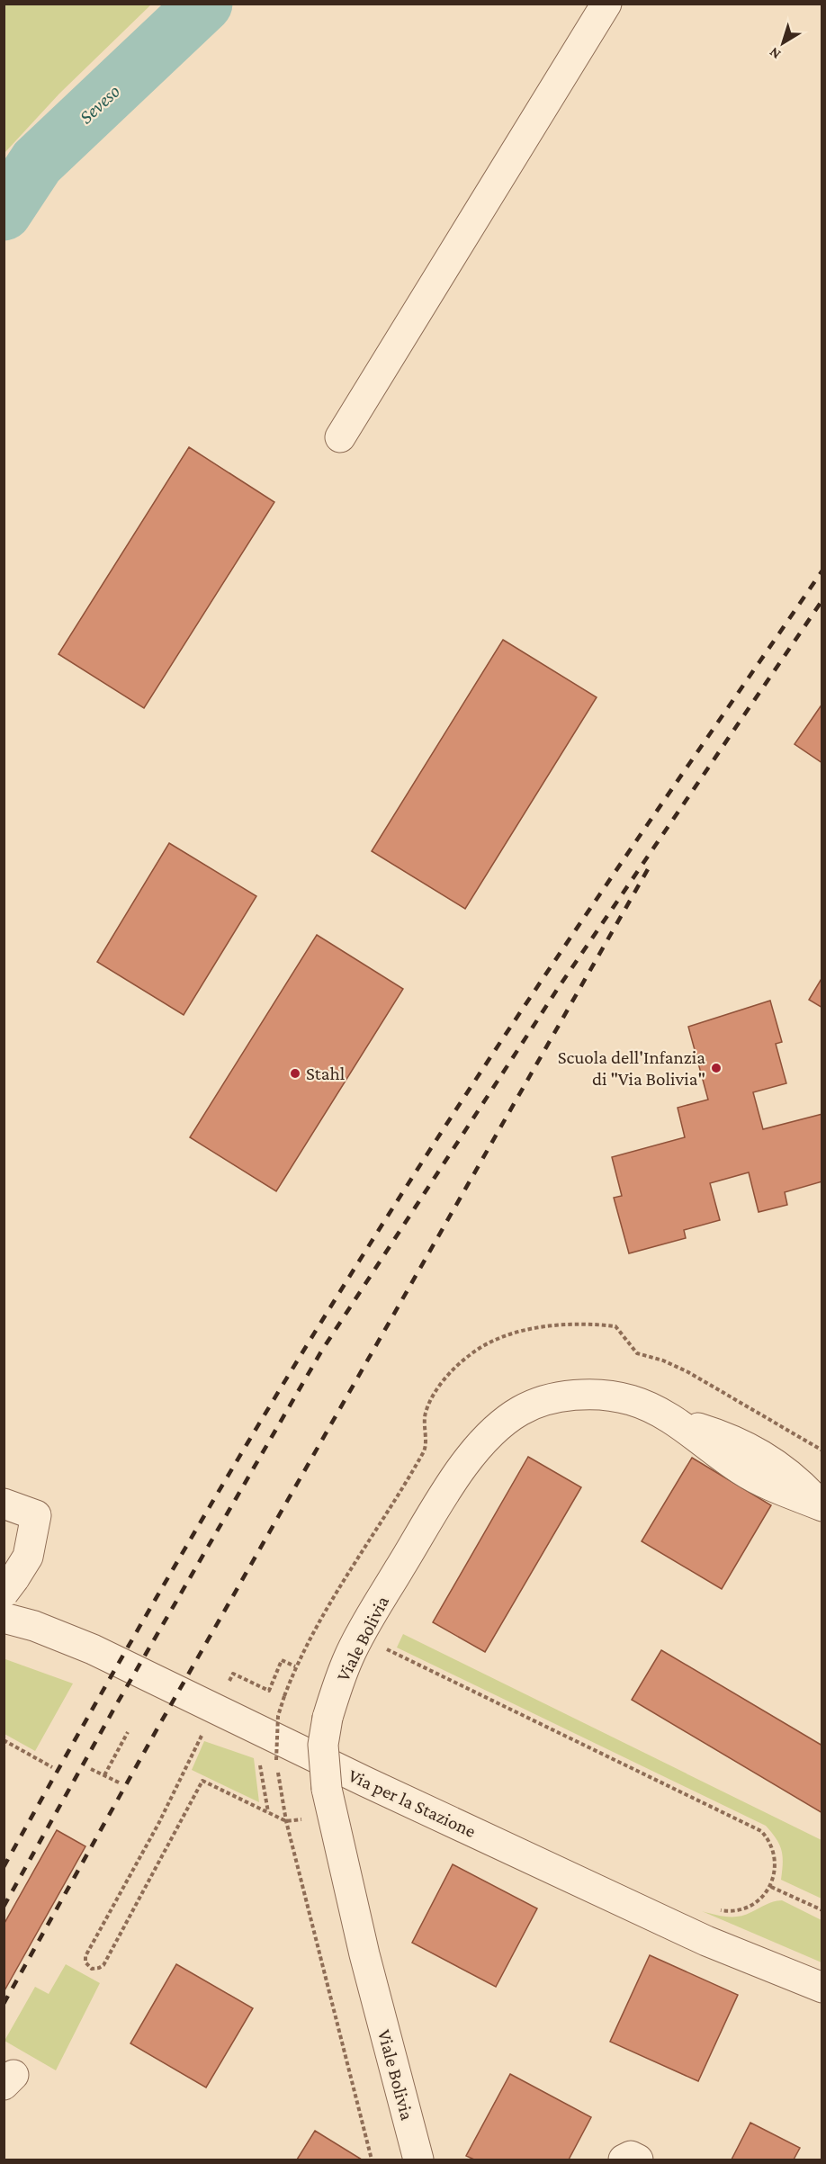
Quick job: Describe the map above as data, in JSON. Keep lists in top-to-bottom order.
{
  "streets": {
    "street": ["Viale Bolivia", "Via per la Stazione"]
  },
  "water": ["Seveso"],
  "places": ["Scuola dell'Infanzia di \"Via Bolivia\"", "Stahl"],
  "north": "bottom left"
}
